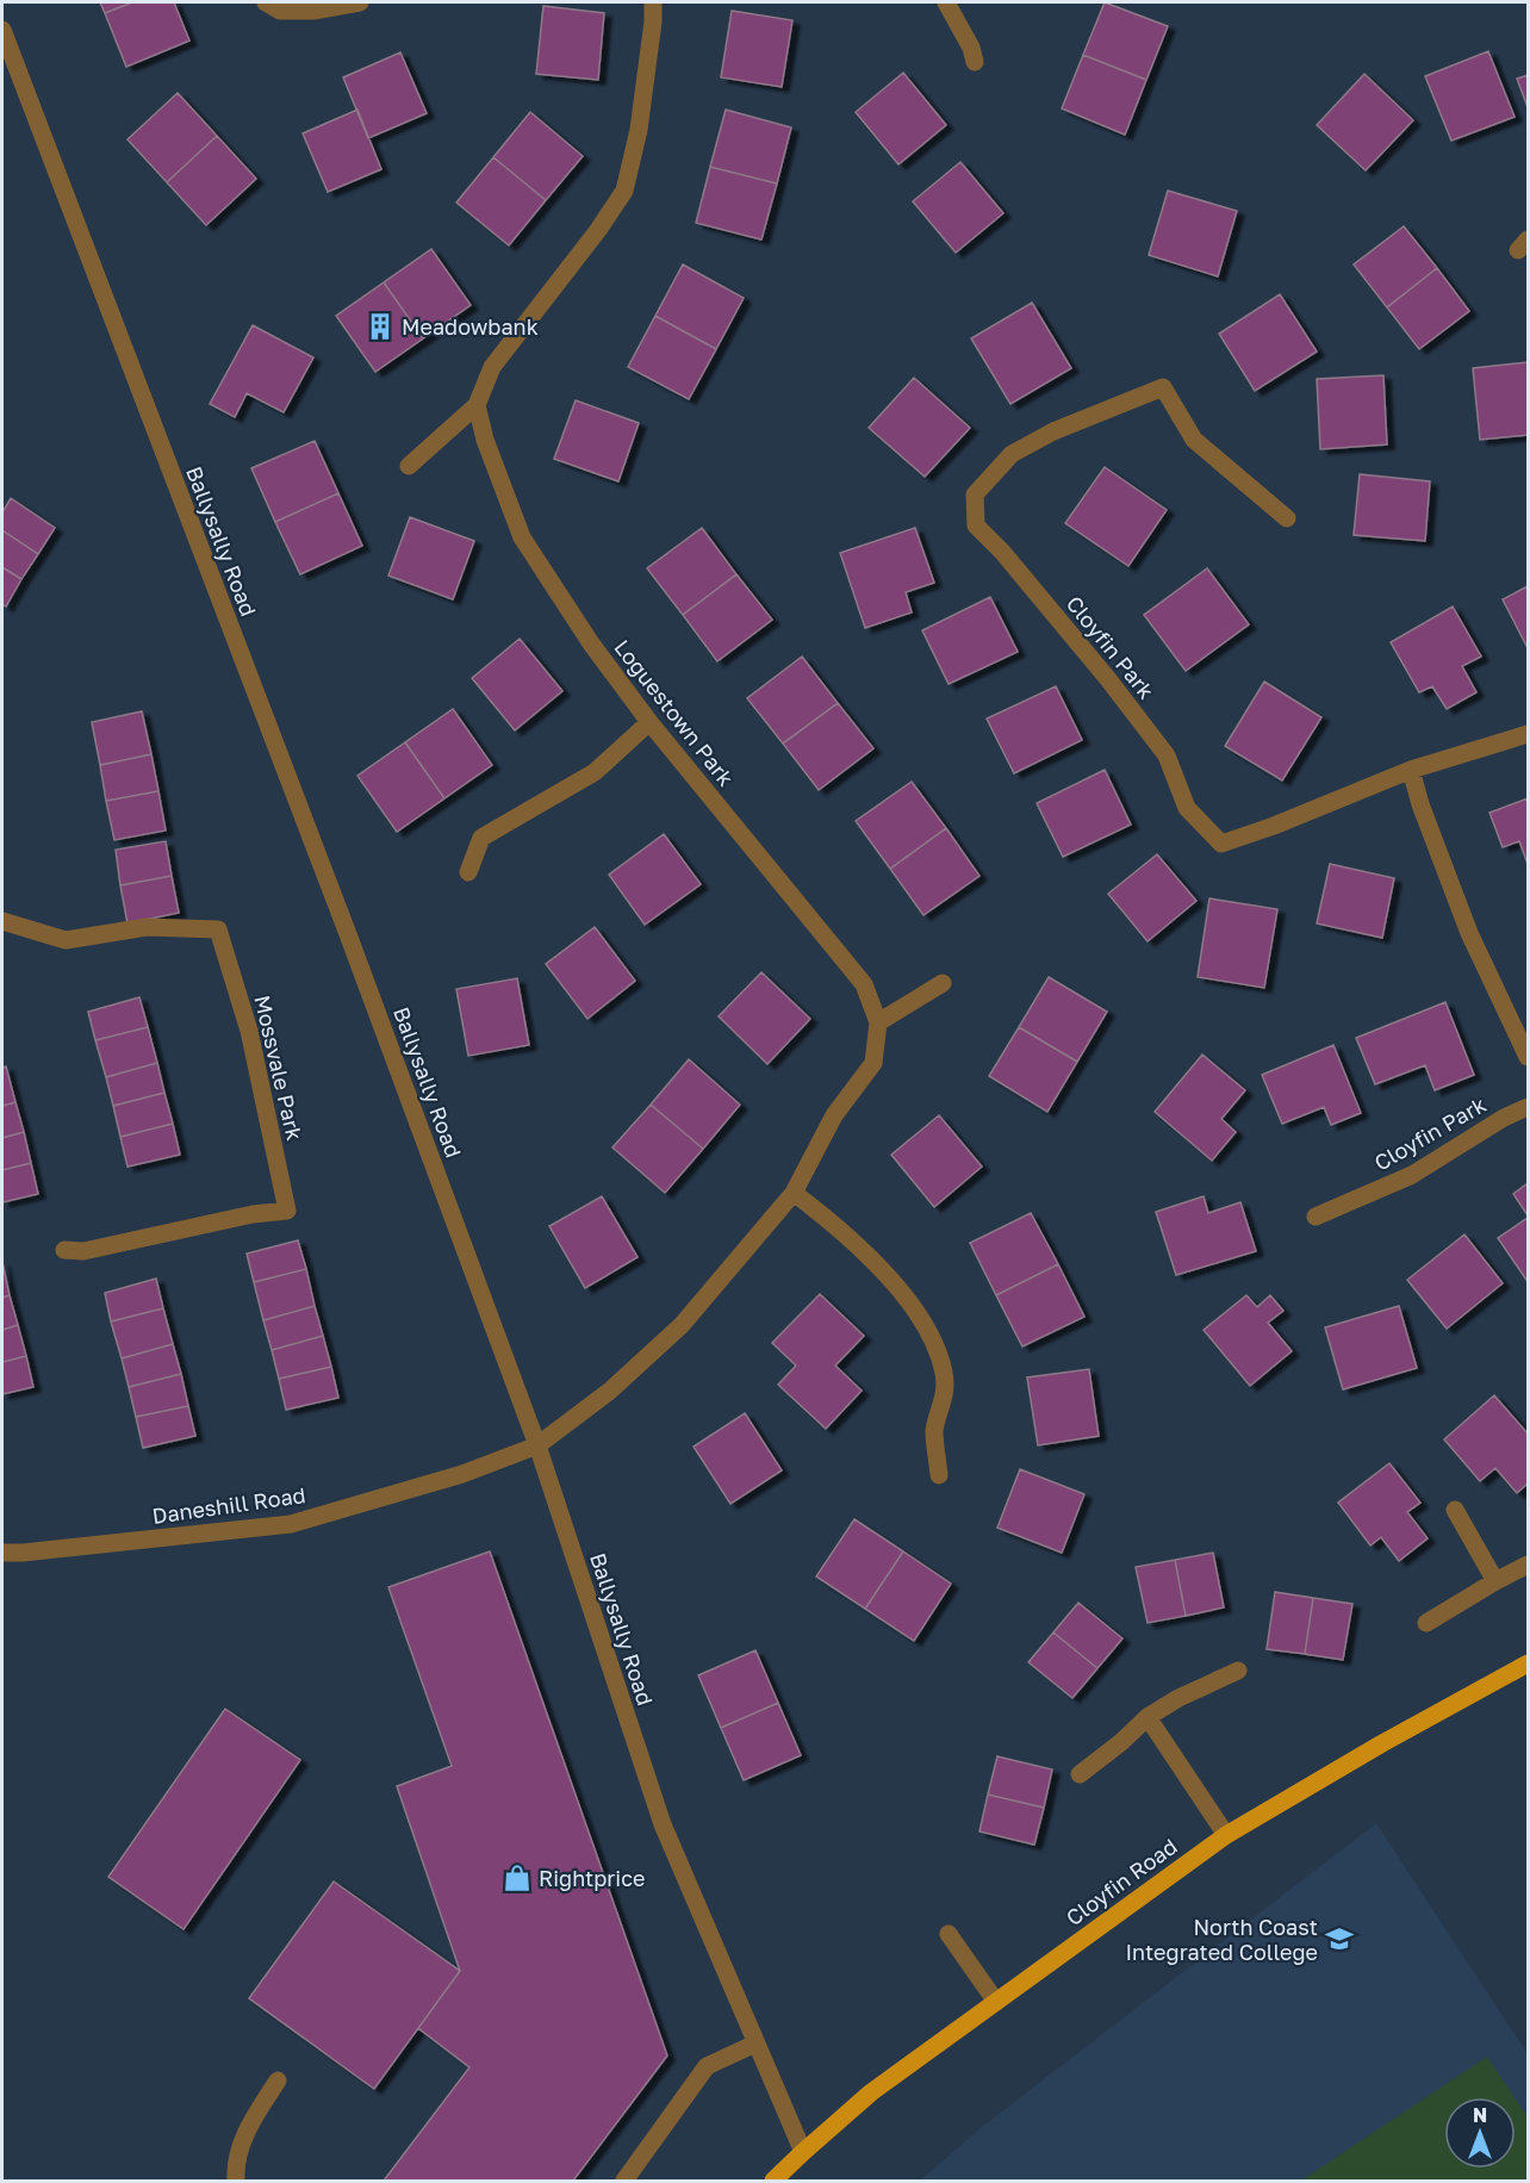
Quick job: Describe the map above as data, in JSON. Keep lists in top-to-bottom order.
{
  "streets": {
    "main road": ["Cloyfin Road"],
    "street": [
      "Ballysally Road",
      "Cloyfin Park",
      "Loguestown Park",
      "Mossvale Park",
      "Daneshill Road"
    ]
  },
  "crossings": [
    ["Ballysally Road", "Loguestown Park"],
    ["Ballysally Road", "Daneshill Road"],
    ["Ballysally Road", "Cloyfin Road"],
    ["Loguestown Park", "Daneshill Road"]
  ],
  "places": {
    "building": ["Meadowbank"],
    "shop": ["Rightprice"],
    "school or university": ["North Coast Integrated College"]
  },
  "north": "top"
}
